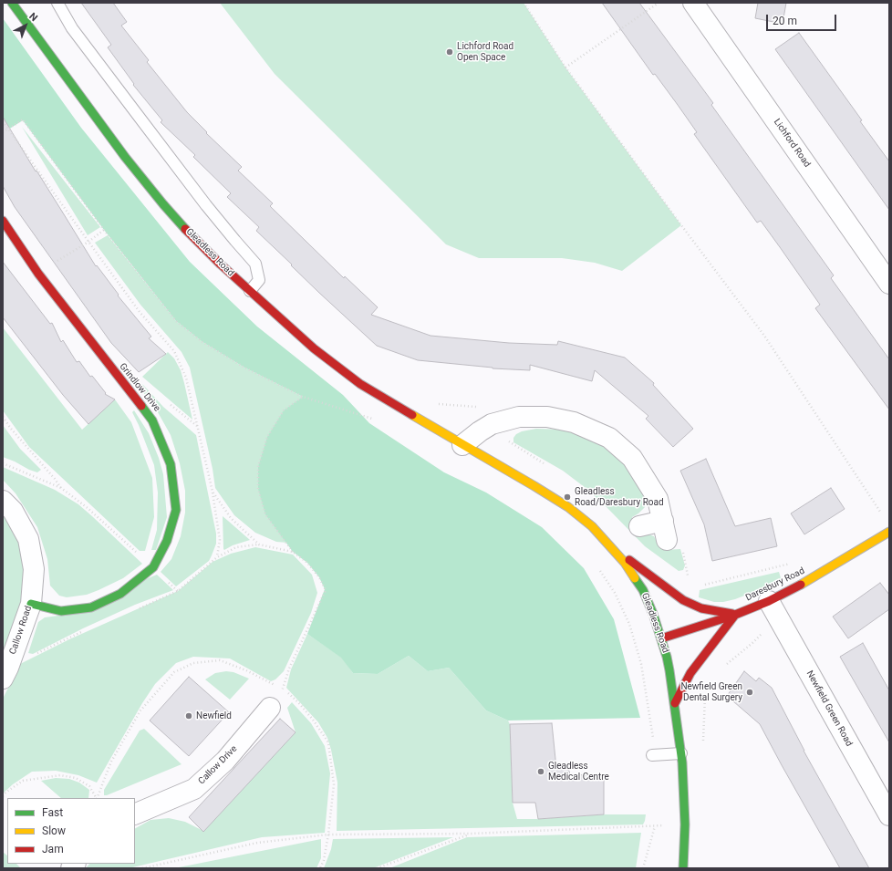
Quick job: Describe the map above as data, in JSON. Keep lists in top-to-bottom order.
{
  "streets": {
    "main road": ["Gleadless Road", "Grindlow Drive", "Daresbury Road"],
    "street": [
      "Lichford Road",
      "Callow Road",
      "Newfield Green Road",
      "Callow Drive"
    ]
  },
  "crossings": [
    ["Gleadless Road", "Daresbury Road"],
    ["Grindlow Drive", "Callow Road"],
    ["Daresbury Road", "Newfield Green Road"]
  ],
  "places": [
    "Lichford Road Open Space",
    "Gleadless Road/Daresbury Road",
    "Newfield Green Dental Surgery",
    "Newfield",
    "Gleadless Medical Centre"
  ],
  "legend": ["Fast", "Slow", "Jam"],
  "scale_bar": "20 m",
  "north": "top right"
}
